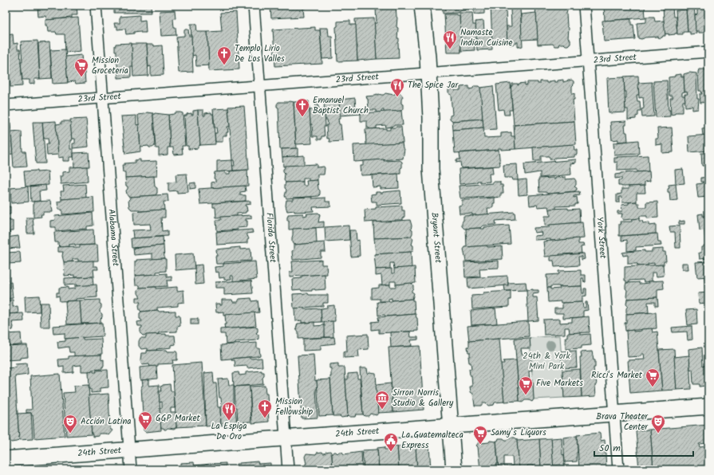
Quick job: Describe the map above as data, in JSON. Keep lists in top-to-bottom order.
{
  "streets": {
    "street": [
      "23rd Street",
      "Alabama Street",
      "Florida Street",
      "Bryant Street",
      "York Street",
      "24th Street"
    ]
  },
  "crossings": [
    ["23rd Street", "Alabama Street"],
    ["23rd Street", "Florida Street"],
    ["23rd Street", "Bryant Street"],
    ["23rd Street", "York Street"],
    ["Alabama Street", "24th Street"],
    ["Florida Street", "24th Street"],
    ["Bryant Street", "24th Street"],
    ["York Street", "24th Street"]
  ],
  "parks": ["24th & York Mini Park"],
  "places": {
    "restaurant": ["Namaste Indian Cuisine", "The Spice Jar", "La Espiga De Oro"],
    "church": ["Templo Lirio De Los Valles", "Emanuel Baptist Church", "Mission Fellowship"],
    "supermarket": [
      "Mission Groceteria",
      "Ricci's Market",
      "Five Markets",
      "GGP Market",
      "Samy’s Liquors"
    ],
    "museum": ["Sirron Norris Studio & Gallery"],
    "theatre": ["Acción Latina", "Brava Theater Center"],
    "public building": ["La Guatemalteca Express"]
  },
  "scale_bar": "50 m"
}
